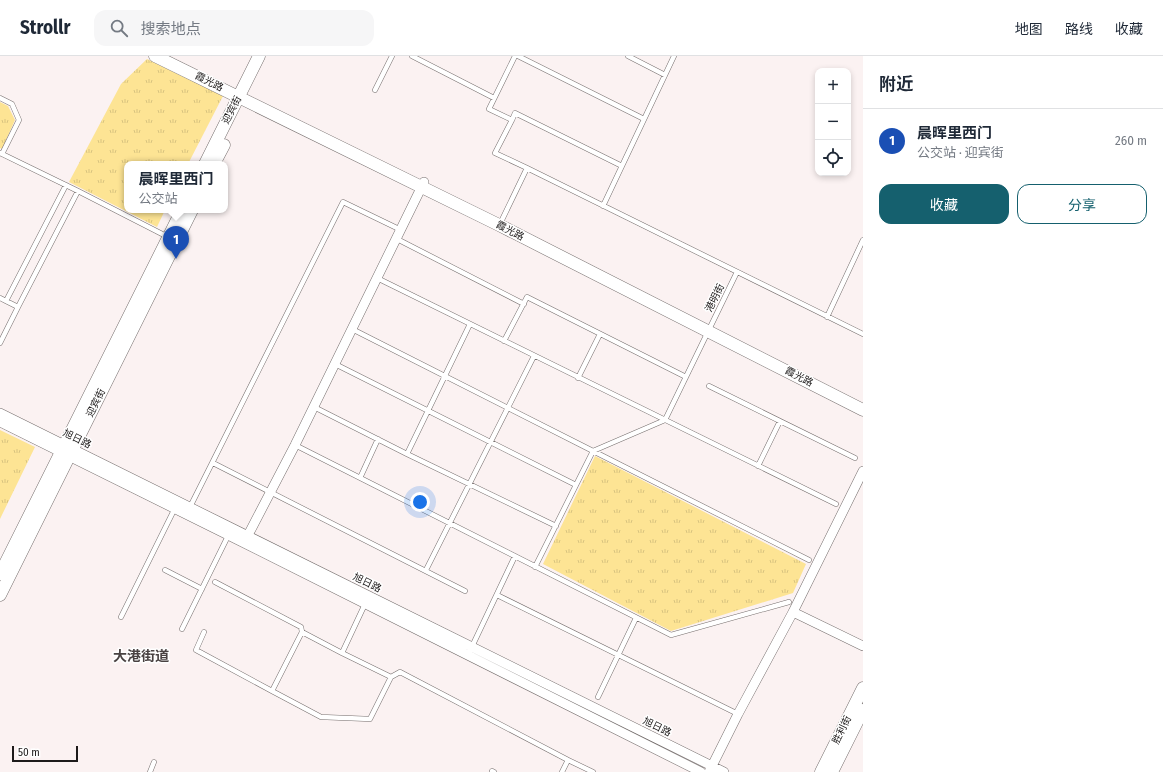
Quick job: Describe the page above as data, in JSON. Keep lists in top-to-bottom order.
{
  "streets": {
    "street": [
      "霞光路",
      "迎宾街",
      "旭日路",
      "胜利街"
    ],
    "lane": ["港明街"]
  },
  "crossings": [
    ["霞光路", "迎宾街"],
    ["霞光路", "港明街"],
    ["迎宾街", "旭日路"]
  ],
  "districts": ["大港街道"],
  "scale_bar": "50 m",
  "page": {
    "header": "Strollr",
    "search": "搜索地点",
    "nav": ["地图", "路线", "收藏"],
    "heading": "附近",
    "map_buttons": ["+", "−"],
    "list": [
      {
        "mark": "1",
        "name": "晨晖里西门",
        "note": "公交站 · 迎宾街",
        "value": "260 m"
      }
    ],
    "popup": ["晨晖里西门", "公交站"],
    "buttons": ["收藏", "分享"],
    "pins": "1",
    "scale": "50 m"
  }
}
